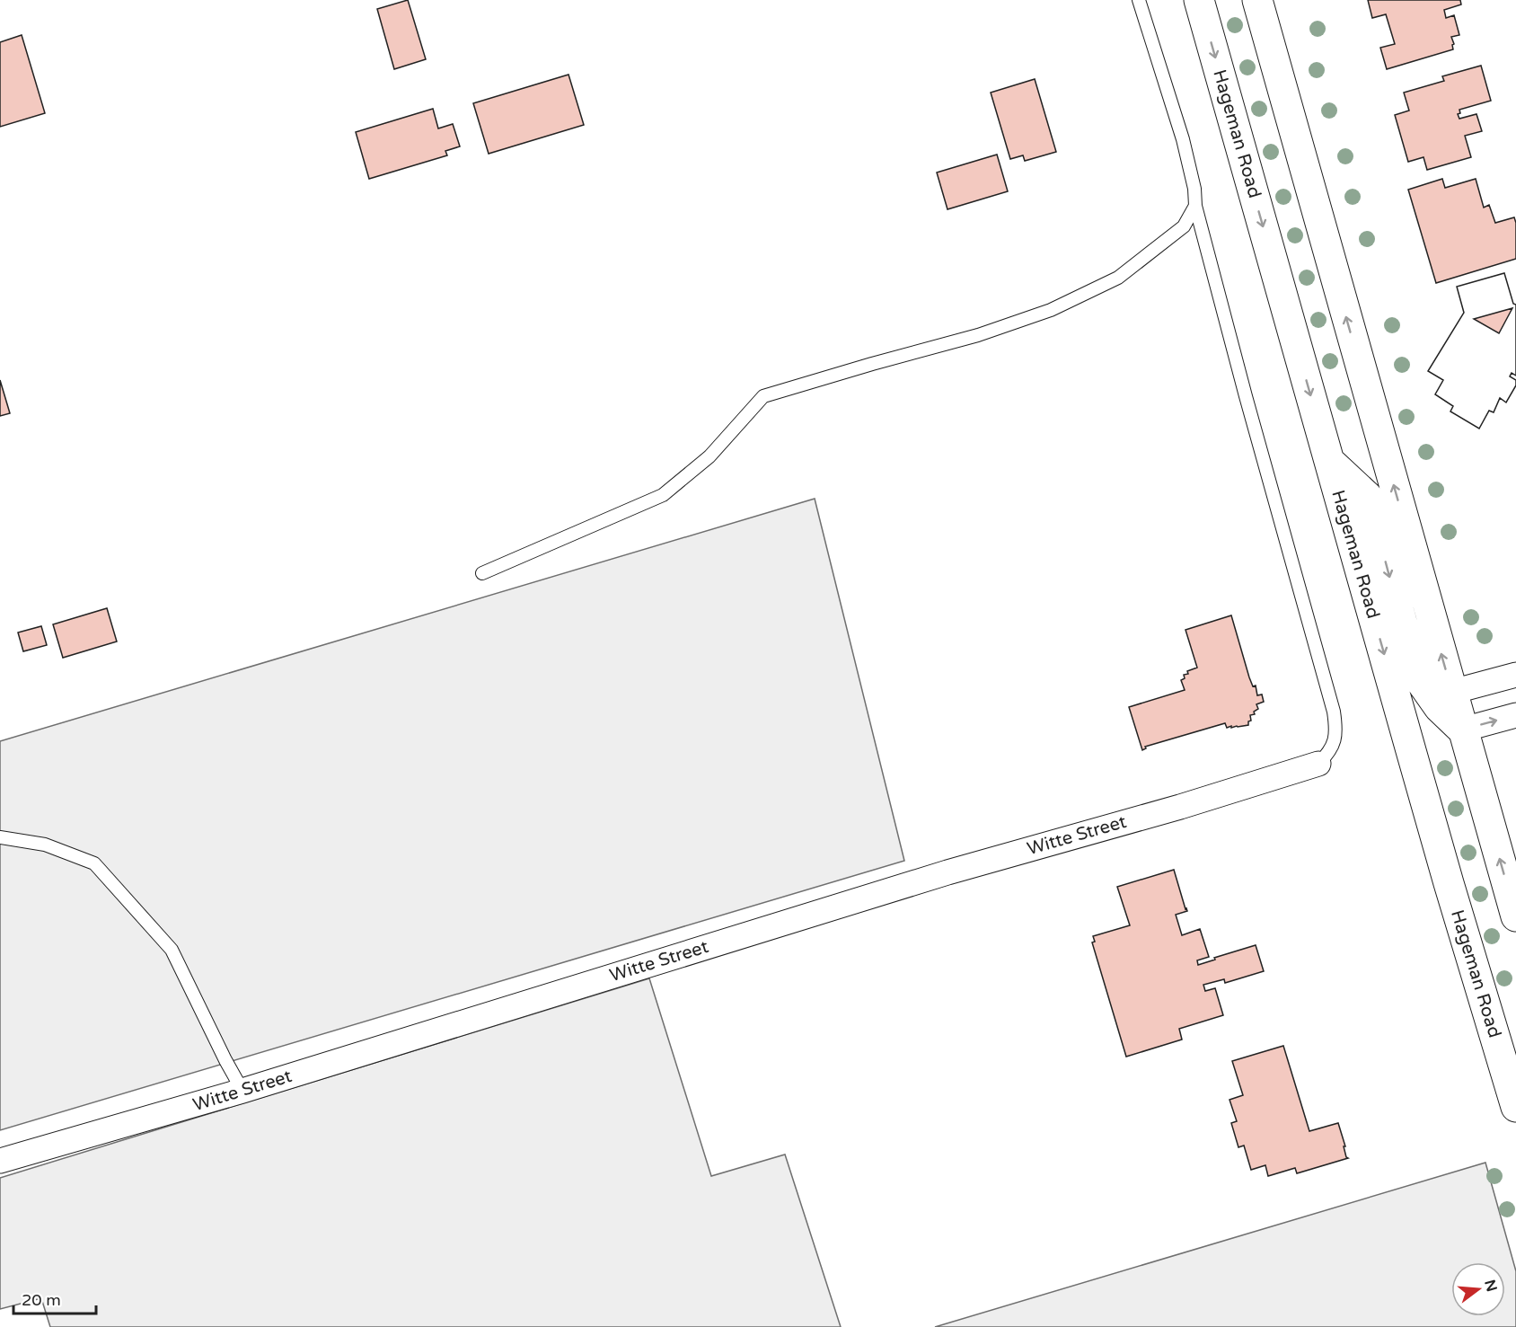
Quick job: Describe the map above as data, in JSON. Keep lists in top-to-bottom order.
{
  "streets": {
    "main road": ["Hageman Road"],
    "street": ["Witte Street"]
  },
  "scale_bar": "20 m",
  "north": "right"
}
